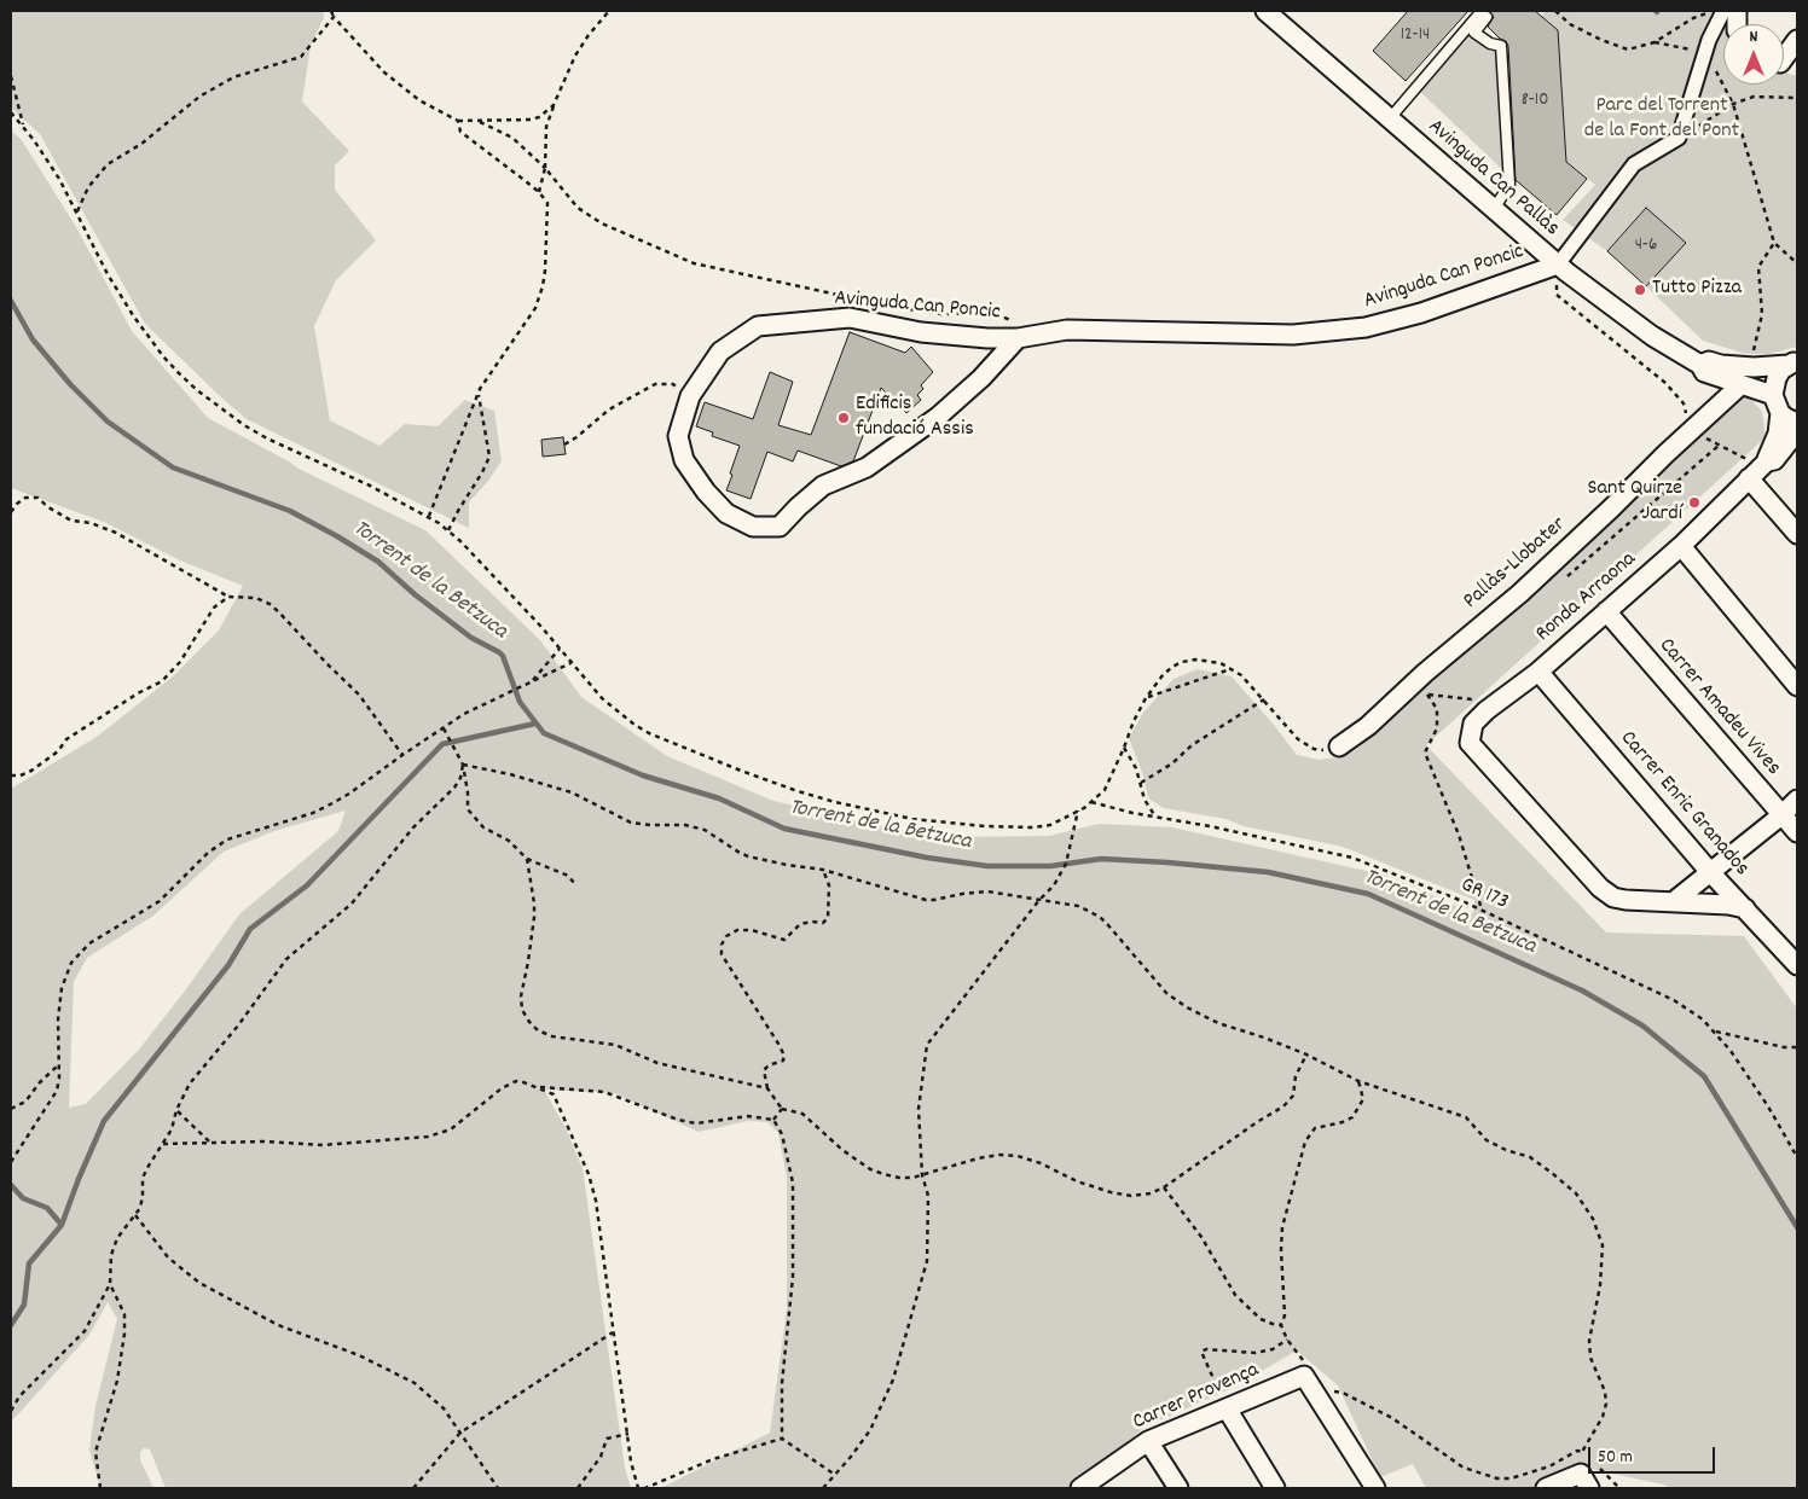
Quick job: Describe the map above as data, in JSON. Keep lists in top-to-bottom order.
{
  "streets": {
    "street": [
      "Avinguda Can Pallàs",
      "Avinguda Can Poncic",
      "Pallàs-Llobater",
      "Ronda Arraona",
      "Carrer Amadeu Vives",
      "Carrer Enric Granados",
      "Carrer Provença"
    ],
    "path": ["GR 173"]
  },
  "crossings": [
    ["Avinguda Can Pallàs", "Avinguda Can Poncic"],
    ["Avinguda Can Pallàs", "Pallàs-Llobater"],
    ["Avinguda Can Pallàs", "Ronda Arraona"],
    ["Ronda Arraona", "Carrer Amadeu Vives"],
    ["Ronda Arraona", "Carrer Enric Granados"]
  ],
  "water": ["Torrent de la Betzuca"],
  "parks": ["Parc del Torrent de la Font del Pont"],
  "places": ["Tutto Pizza", "Edificis fundació Assis", "Sant Quirze Jardí"],
  "house_numbers": ["12-14", "8-10", "4-6"],
  "scale_bar": "50 m",
  "north": "top"
}
